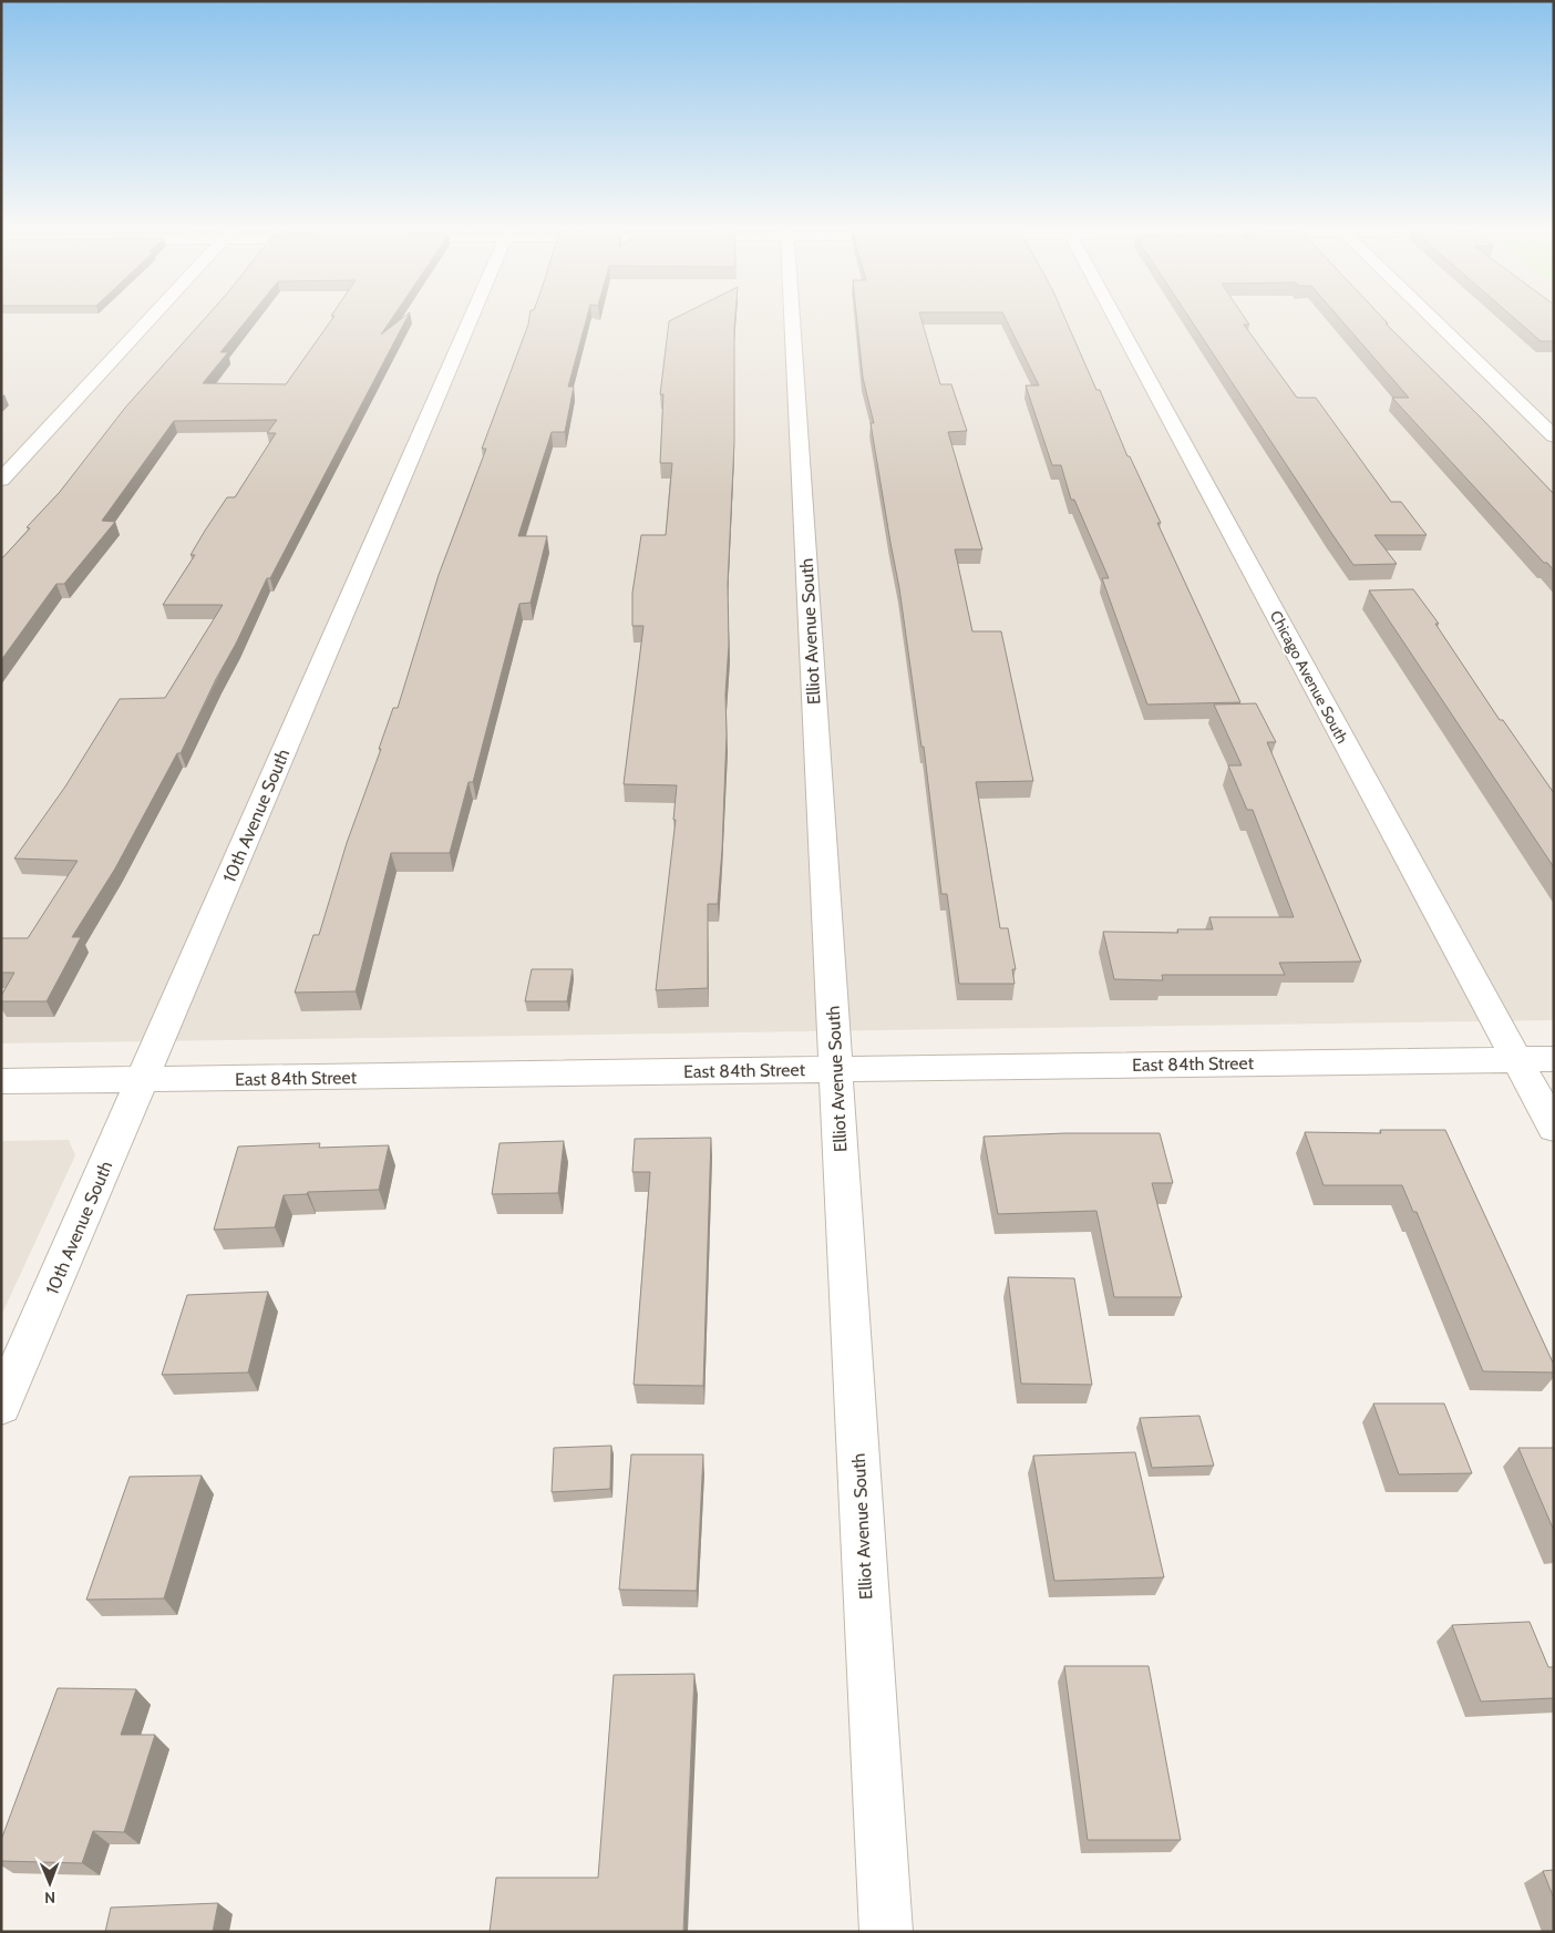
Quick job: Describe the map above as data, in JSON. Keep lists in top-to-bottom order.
{
  "streets": {
    "street": [
      "Elliot Avenue South",
      "Chicago Avenue South",
      "10th Avenue South",
      "East 84th Street"
    ]
  },
  "crossings": [
    ["Elliot Avenue South", "East 84th Street"],
    ["Chicago Avenue South", "East 84th Street"],
    ["10th Avenue South", "East 84th Street"]
  ],
  "north": "bottom"
}
